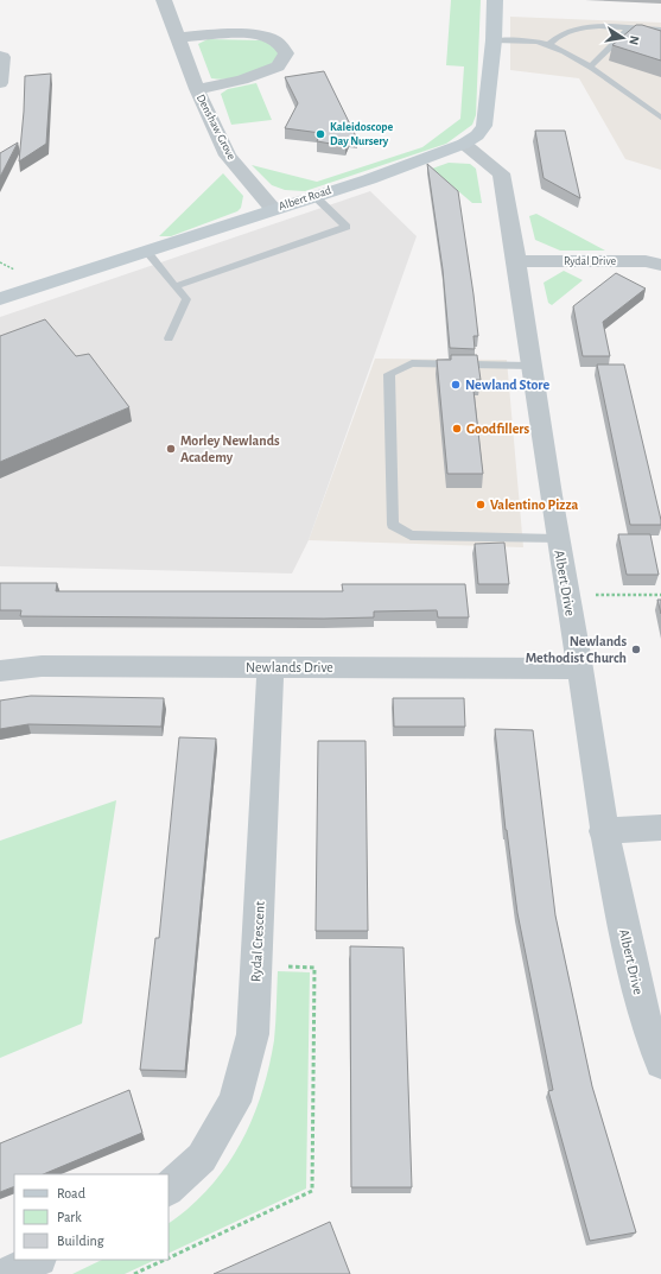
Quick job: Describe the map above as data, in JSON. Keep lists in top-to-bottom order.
{
  "streets": {
    "street": [
      "Denshaw Grove",
      "Albert Road",
      "Rydal Drive",
      "Albert Drive",
      "Newlands Drive",
      "Rydal Crescent"
    ]
  },
  "crossings": [
    ["Denshaw Grove", "Albert Road"],
    ["Albert Road", "Albert Drive"],
    ["Rydal Drive", "Albert Drive"],
    ["Albert Drive", "Newlands Drive"],
    ["Newlands Drive", "Rydal Crescent"]
  ],
  "places": [
    "Kaleidoscope Day Nursery",
    "Newland Store",
    "Goodfillers",
    "Morley Newlands Academy",
    "Valentino Pizza",
    "Newlands Methodist Church"
  ],
  "legend": ["Road", "Park", "Building"],
  "north": "right"
}
